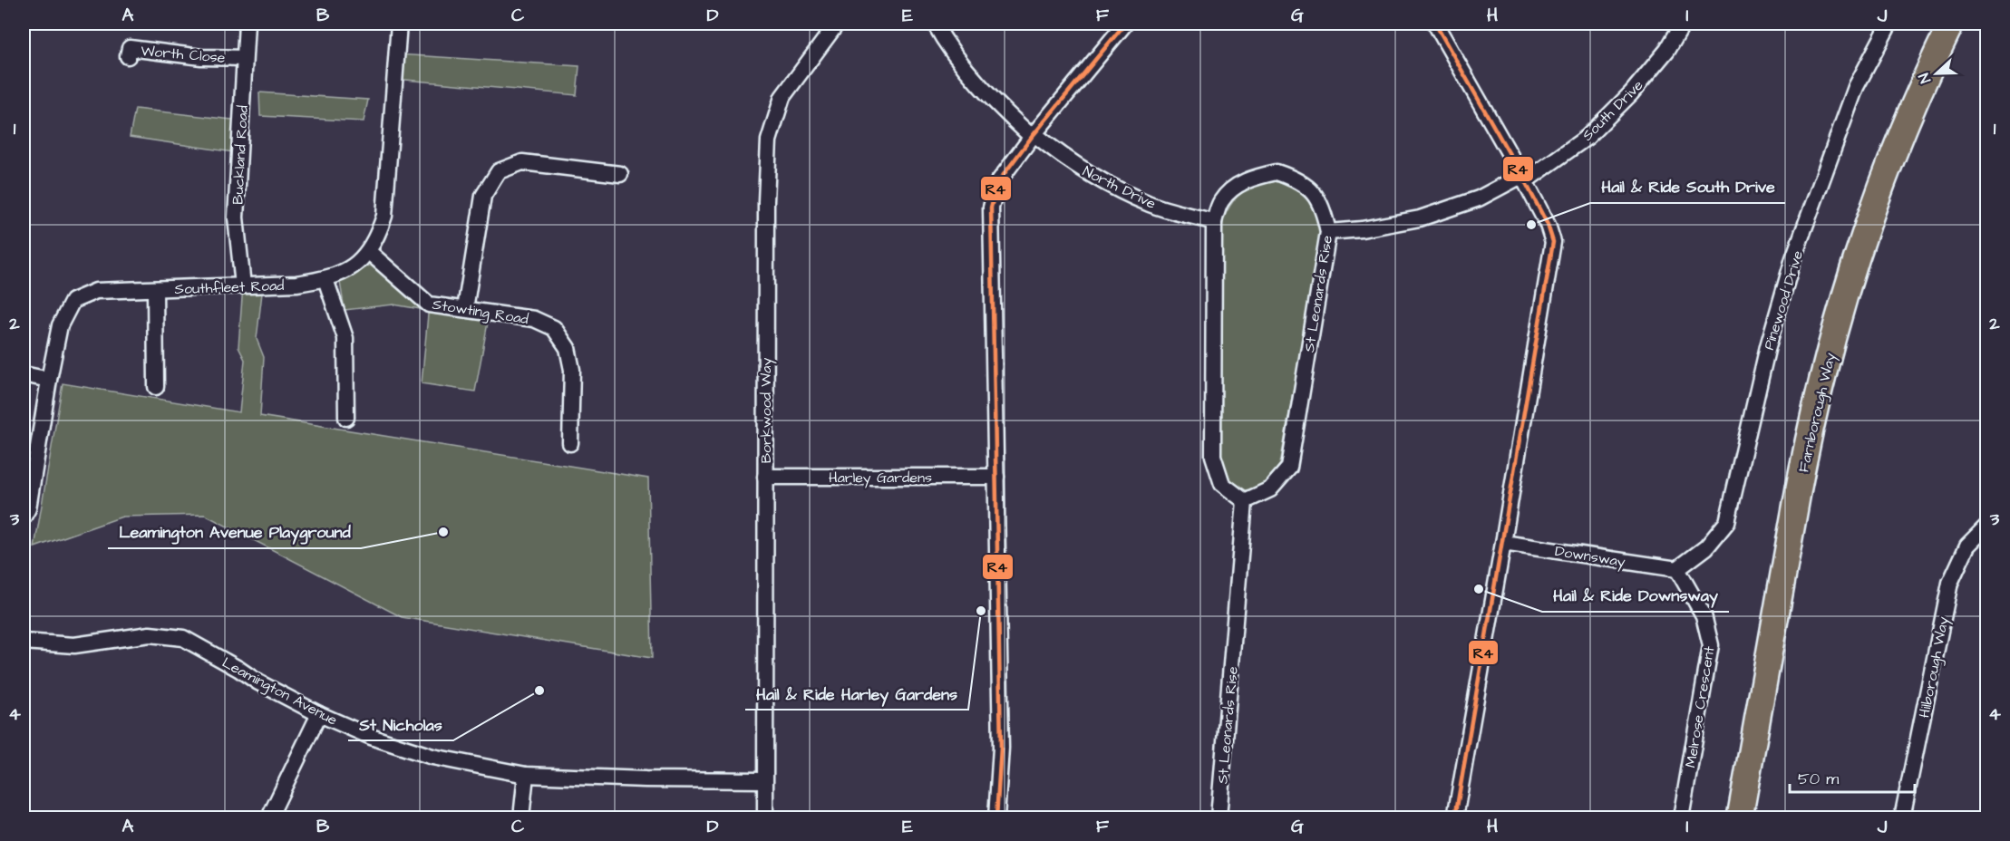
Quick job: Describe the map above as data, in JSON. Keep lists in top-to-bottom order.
{
  "streets": {
    "highway": ["Farnborough Way"],
    "street": [
      "Worth Close",
      "South Drive",
      "Buckland Road",
      "North Drive",
      "Southfleet Road",
      "St Leonards Rise",
      "Pinewood Drive",
      "Stowting Road",
      "Borkwood Way",
      "Harley Gardens",
      "Downsway",
      "Hilborough Way",
      "Leamington Avenue",
      "Melrose Crescent"
    ]
  },
  "crossings": [
    ["Worth Close", "Buckland Road"],
    ["South Drive", "St Leonards Rise"],
    ["Buckland Road", "Southfleet Road"],
    ["North Drive", "St Leonards Rise"],
    ["Southfleet Road", "Stowting Road"],
    ["Pinewood Drive", "Downsway"],
    ["Pinewood Drive", "Melrose Crescent"],
    ["Borkwood Way", "Harley Gardens"],
    ["Borkwood Way", "Leamington Avenue"],
    ["Downsway", "Melrose Crescent"]
  ],
  "places": [
    "Hail & Ride South Drive",
    "Leamington Avenue Playground",
    "Hail & Ride Downsway",
    "Hail & Ride Harley Gardens",
    "St Nicholas"
  ],
  "lines": ["transit line R4"],
  "scale_bar": "50 m",
  "north": "left",
  "grid": {
    "columns": [
      "A",
      "B",
      "C",
      "D",
      "E",
      "F",
      "G",
      "H",
      "I",
      "J"
    ],
    "rows": [
      "1",
      "2",
      "3",
      "4"
    ]
  }
}
